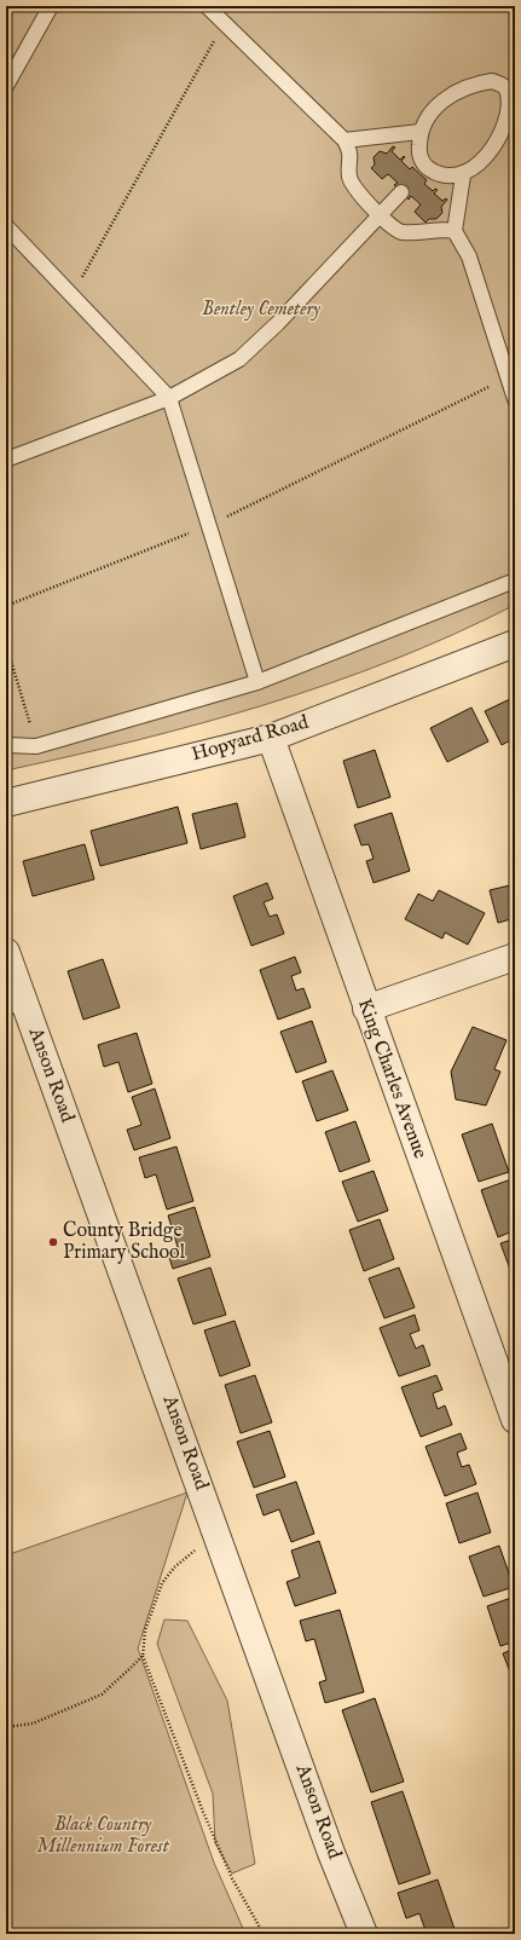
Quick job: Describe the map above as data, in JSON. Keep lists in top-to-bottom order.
{
  "streets": {
    "street": ["Hopyard Road", "Anson Road", "King Charles Avenue"]
  },
  "crossings": [
    ["Hopyard Road", "King Charles Avenue"]
  ],
  "parks": ["Bentley Cemetery", "Black Country Millennium Forest"],
  "places": ["County Bridge Primary School"]
}
